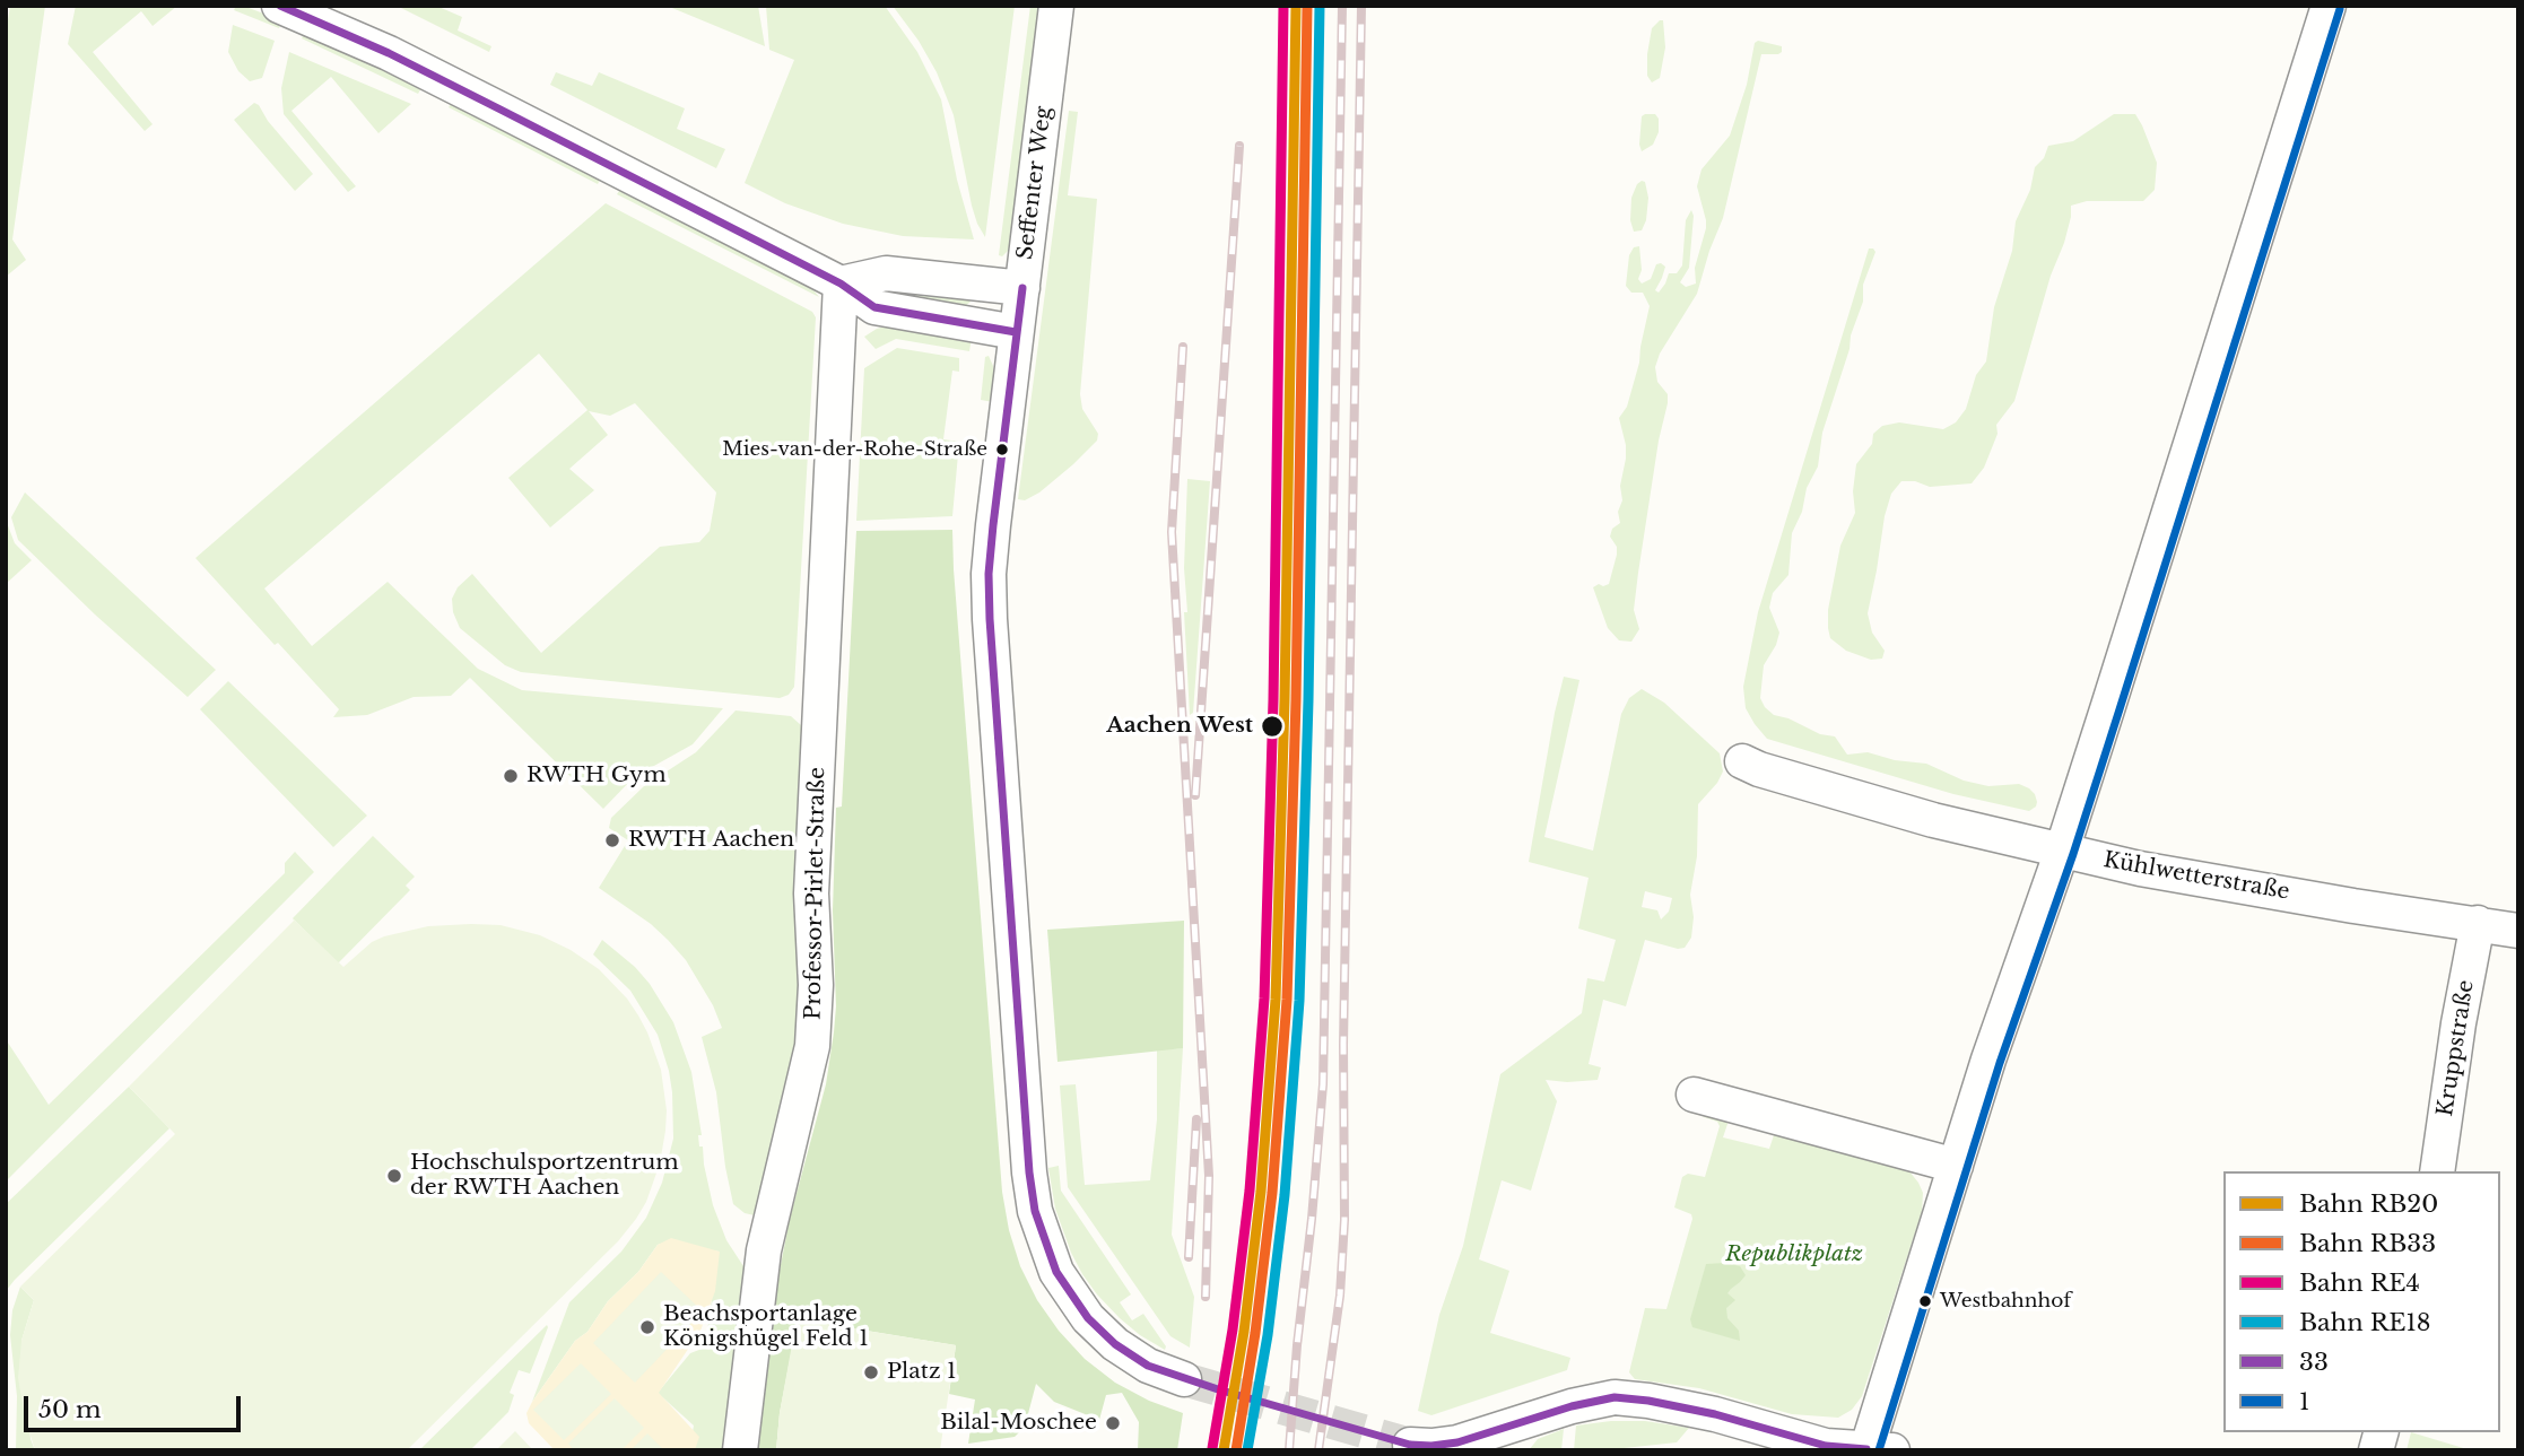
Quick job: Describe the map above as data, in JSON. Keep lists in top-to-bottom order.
{
  "streets": {
    "street": [
      "Seffenter Weg",
      "Kühlwetterstraße",
      "Professor-Pirlet-Straße",
      "Kruppstraße"
    ]
  },
  "crossings": [
    ["Kühlwetterstraße", "Kruppstraße"]
  ],
  "parks": ["Republikplatz"],
  "places": [
    "Mies-van-der-Rohe-Straße",
    "Aachen West",
    "RWTH Gym",
    "RWTH Aachen",
    "Hochschulsportzentrum der RWTH Aachen",
    "Westbahnhof",
    "Beachsportanlage Königshügel Feld 1",
    "Platz 1",
    "Bilal-Moschee"
  ],
  "lines": [
    "rail line RB20",
    "rail line RB33",
    "rail line RE4",
    "rail line RE18",
    "transit line 33",
    "transit line 1"
  ],
  "legend": [
    "Bahn RB20",
    "Bahn RB33",
    "Bahn RE4",
    "Bahn RE18",
    "33",
    "1"
  ],
  "scale_bar": "50 m"
}
